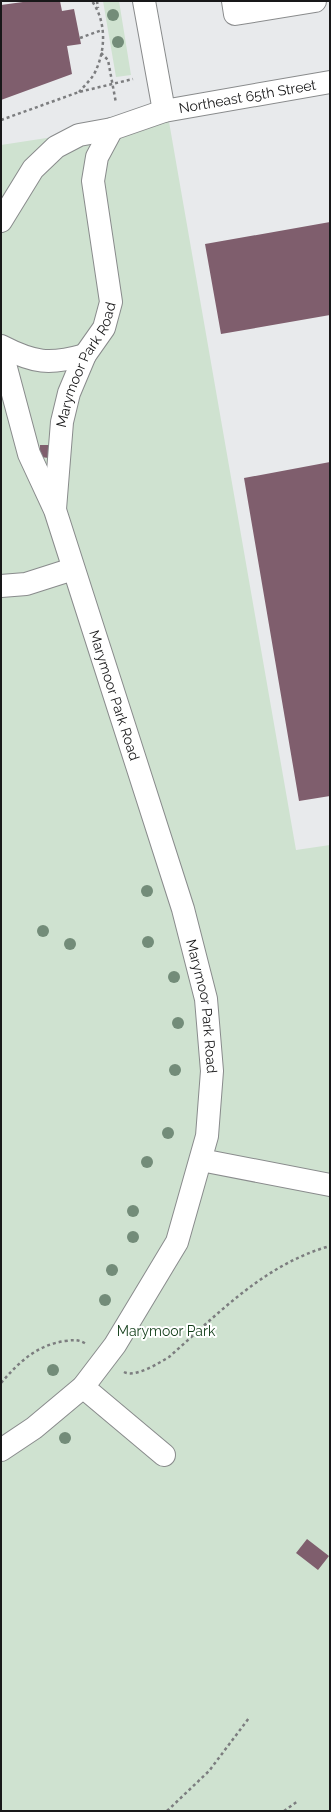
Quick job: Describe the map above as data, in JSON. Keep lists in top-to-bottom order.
{
  "streets": {
    "street": ["Northeast 65th Street", "Marymoor Park Road"]
  },
  "parks": ["Marymoor Park"]
}
